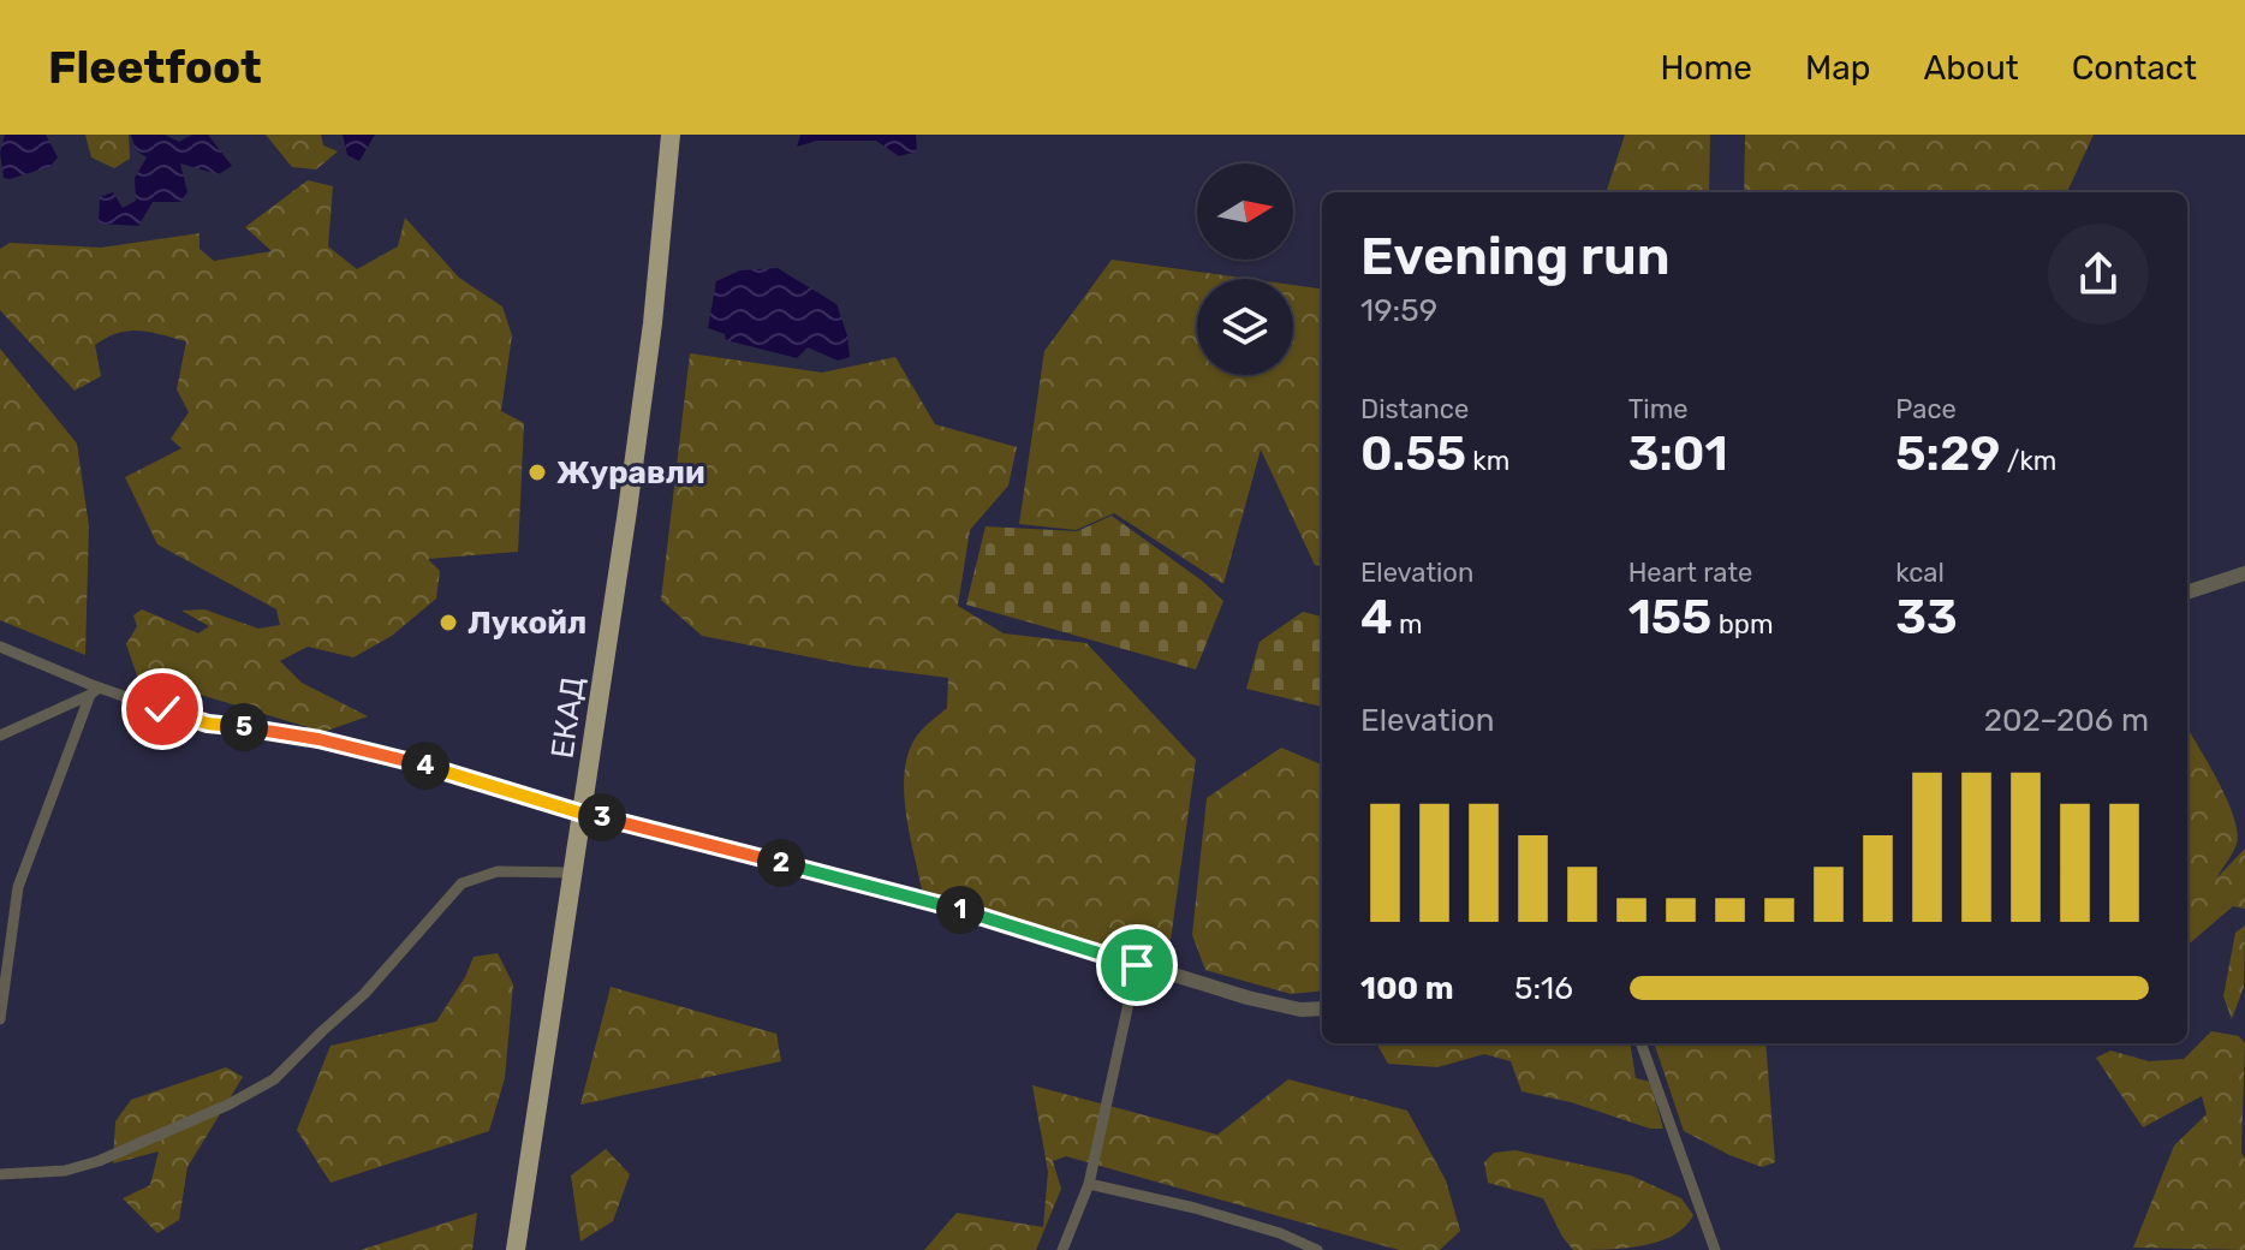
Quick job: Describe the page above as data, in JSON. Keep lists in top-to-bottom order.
{
  "streets": {
    "highway": ["ЕКАД"]
  },
  "places": ["Журавли", "Лукойл"],
  "north": "right",
  "page": {
    "header": "Fleetfoot",
    "nav": [
      "Home",
      "Map",
      "About",
      "Contact"
    ],
    "heading": ["Evening run", "19:59"],
    "stats": [
      ["Distance", "0.55 km"],
      ["Time", "3:01"],
      ["Pace", "5:29 /km"],
      ["Elevation", "4 m"],
      ["Heart rate", "155 bpm"],
      ["kcal", "33"]
    ],
    "chart": ["Elevation", "202–206 m"],
    "pins": [
      "5",
      "4",
      "3",
      "2",
      "1"
    ],
    "list": [
      {
        "name": "100 m",
        "note": "5:16"
      }
    ]
  }
}
